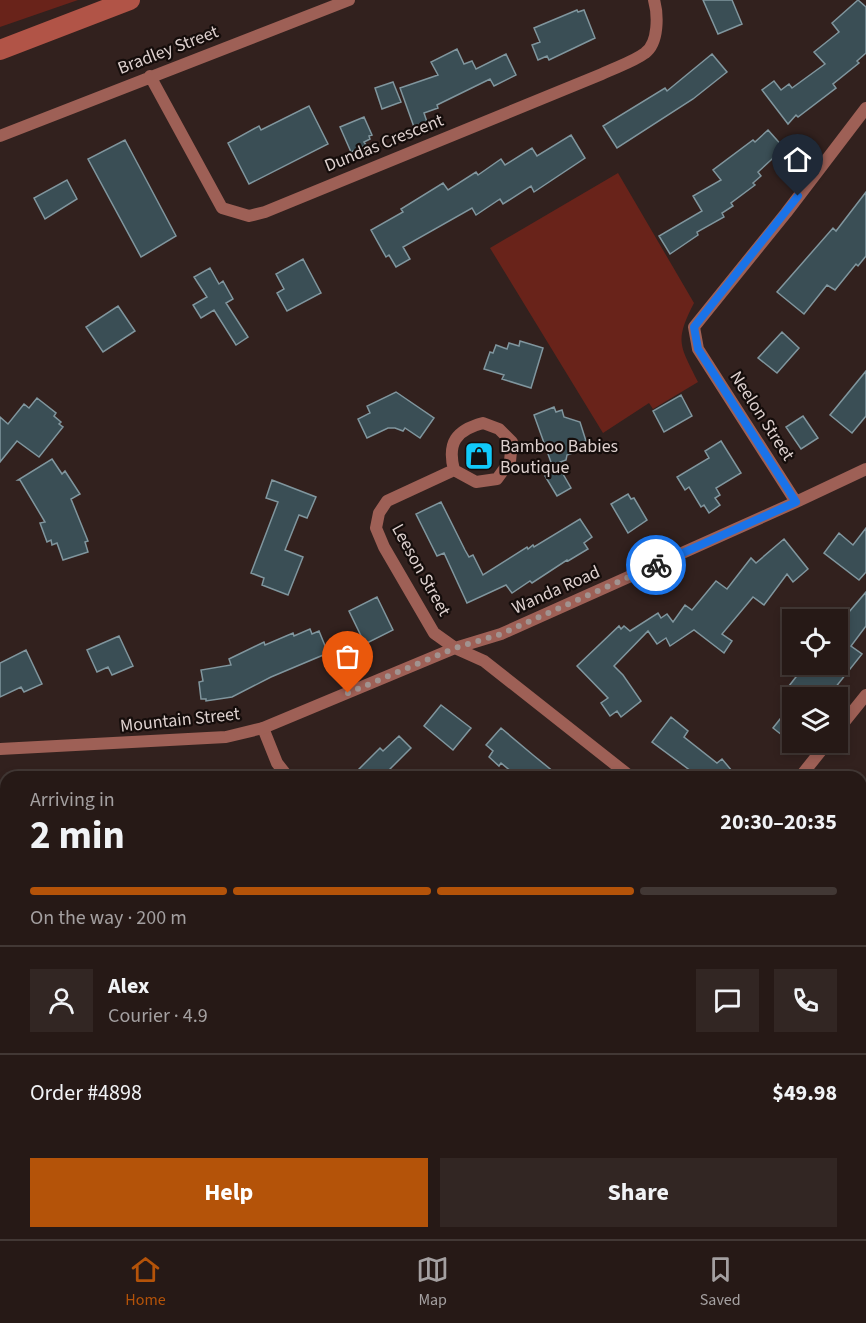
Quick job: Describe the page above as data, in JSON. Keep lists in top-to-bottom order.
{
  "streets": {
    "street": [
      "Bradley Street",
      "Dundas Crescent",
      "Neelon Street",
      "Leeson Street",
      "Wanda Road",
      "Mountain Street"
    ]
  },
  "crossings": [
    ["Bradley Street", "Dundas Crescent"],
    ["Neelon Street", "Wanda Road"],
    ["Leeson Street", "Wanda Road"],
    ["Leeson Street", "Mountain Street"],
    ["Wanda Road", "Mountain Street"]
  ],
  "places": {
    "shop": ["Bamboo Babies Boutique"]
  },
  "page": {
    "heading": ["2 min", "Arriving in", "20:30–20:35"],
    "panel": [
      "Alex",
      "Courier · 4.9",
      "Order #4898",
      "$49.98"
    ],
    "bar": "On the way · 200 m",
    "buttons": ["Help", "Share"],
    "tabs": ["Home", "Map", "Saved"]
  }
}
